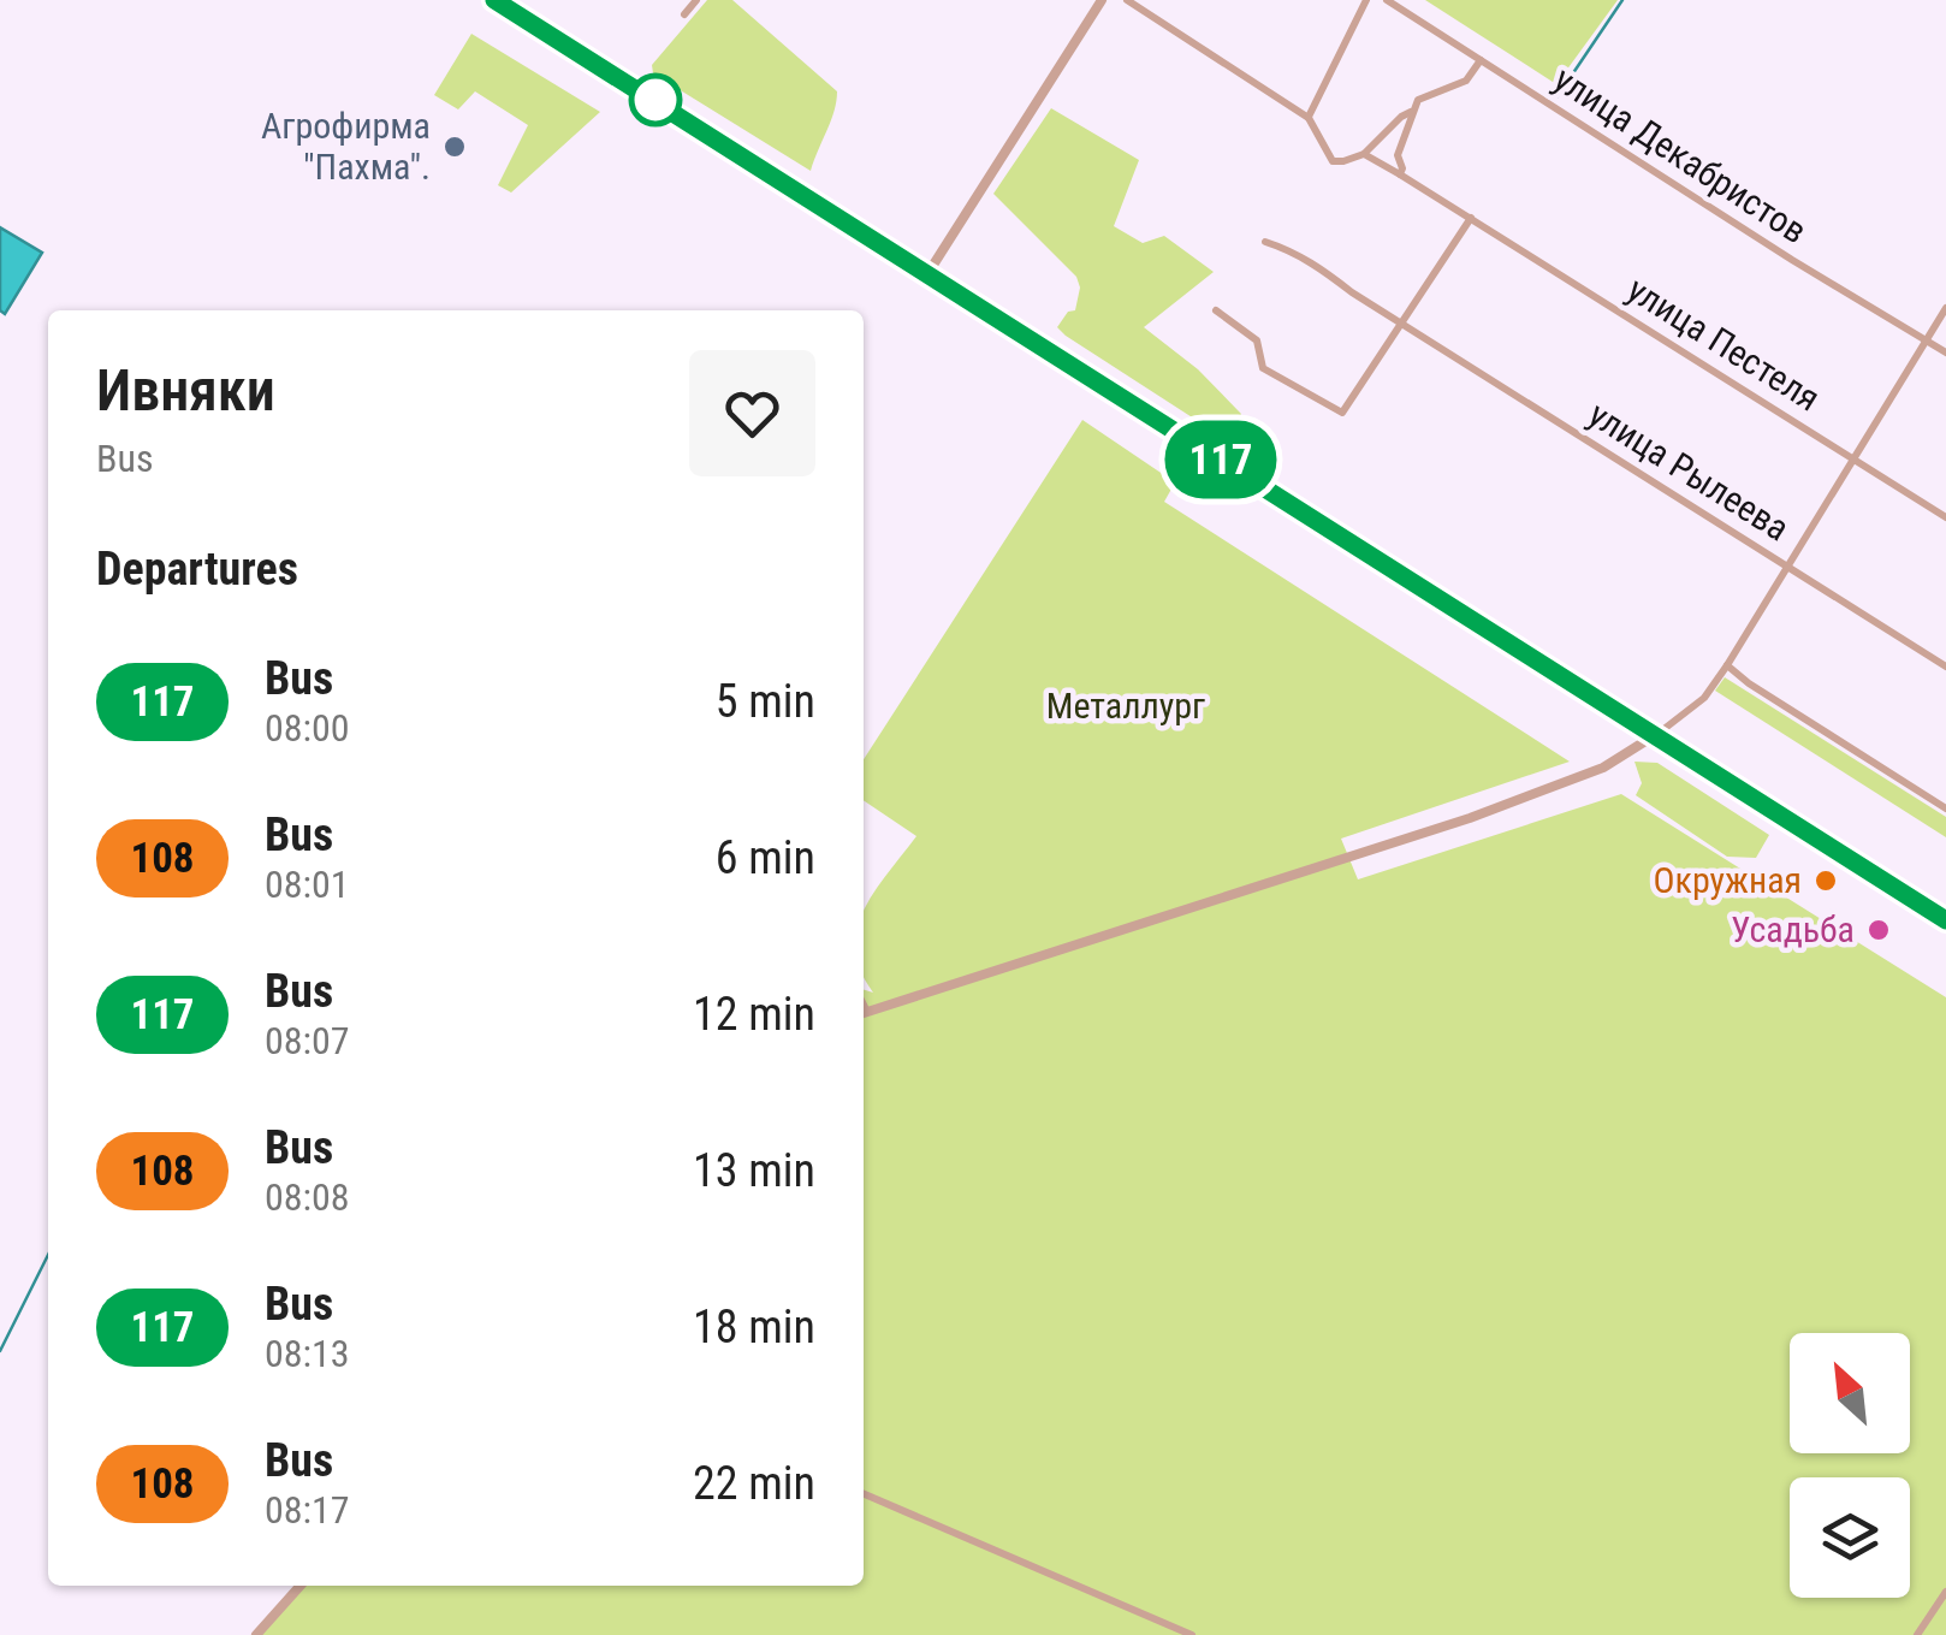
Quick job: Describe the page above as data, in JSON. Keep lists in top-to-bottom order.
{
  "streets": {
    "street": ["улица Декабристов", "улица Пестеля", "улица Рылеева"]
  },
  "parks": ["Металлург"],
  "places": ["Агрофирма \"Пахма\".", "Окружная", "Усадьба"],
  "lines": ["bus line 117"],
  "north": "top left",
  "page": {
    "on_map": "117",
    "heading": [
      ["Ивняки", "Bus"],
      "Departures"
    ],
    "list": [
      {
        "mark": "117",
        "name": "Bus",
        "note": "08:00",
        "value": "5 min"
      },
      {
        "mark": "108",
        "name": "Bus",
        "note": "08:01",
        "value": "6 min"
      },
      {
        "mark": "117",
        "name": "Bus",
        "note": "08:07",
        "value": "12 min"
      },
      {
        "mark": "108",
        "name": "Bus",
        "note": "08:08",
        "value": "13 min"
      },
      {
        "mark": "117",
        "name": "Bus",
        "note": "08:13",
        "value": "18 min"
      },
      {
        "mark": "108",
        "name": "Bus",
        "note": "08:17",
        "value": "22 min"
      }
    ]
  }
}
